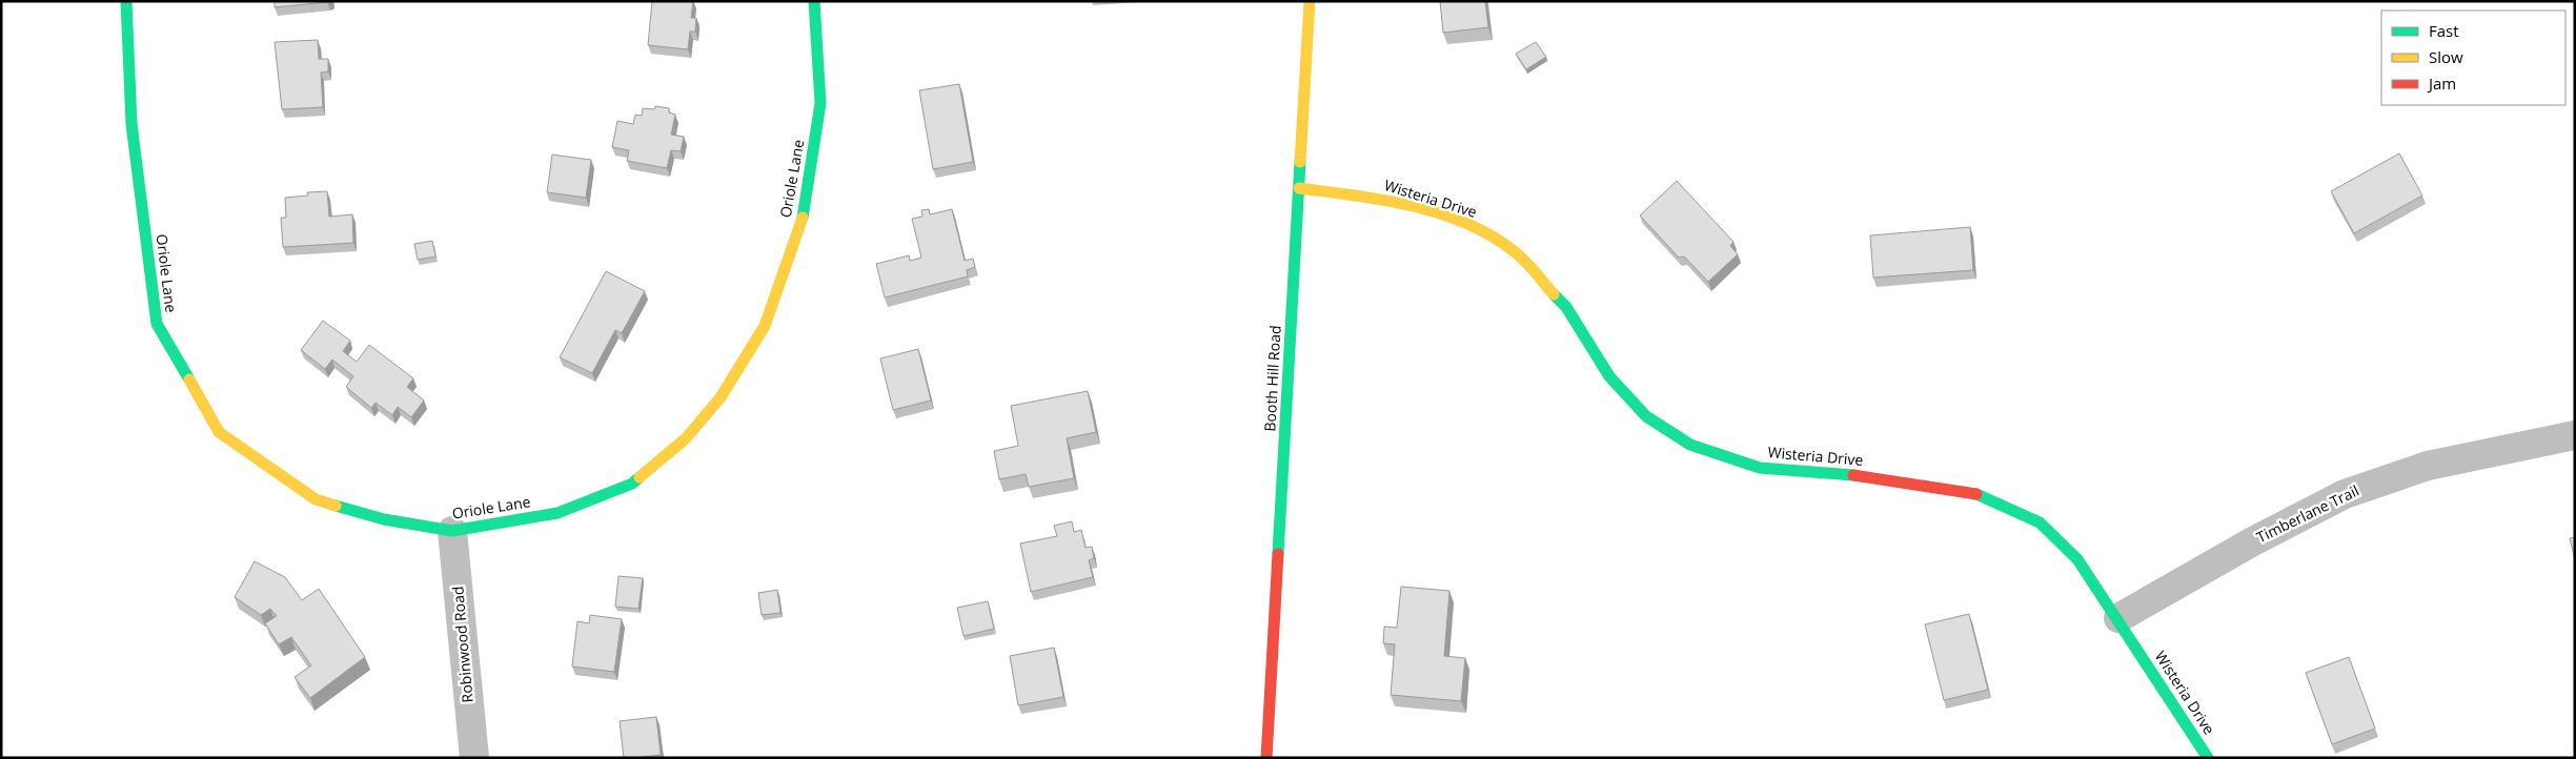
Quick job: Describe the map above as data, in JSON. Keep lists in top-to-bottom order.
{
  "streets": {
    "street": [
      "Oriole Lane",
      "Wisteria Drive",
      "Booth Hill Road",
      "Timberlane Trail",
      "Robinwood Road"
    ]
  },
  "crossings": [
    ["Oriole Lane", "Robinwood Road"],
    ["Wisteria Drive", "Booth Hill Road"],
    ["Wisteria Drive", "Timberlane Trail"]
  ],
  "legend": ["Fast", "Slow", "Jam"]
}
